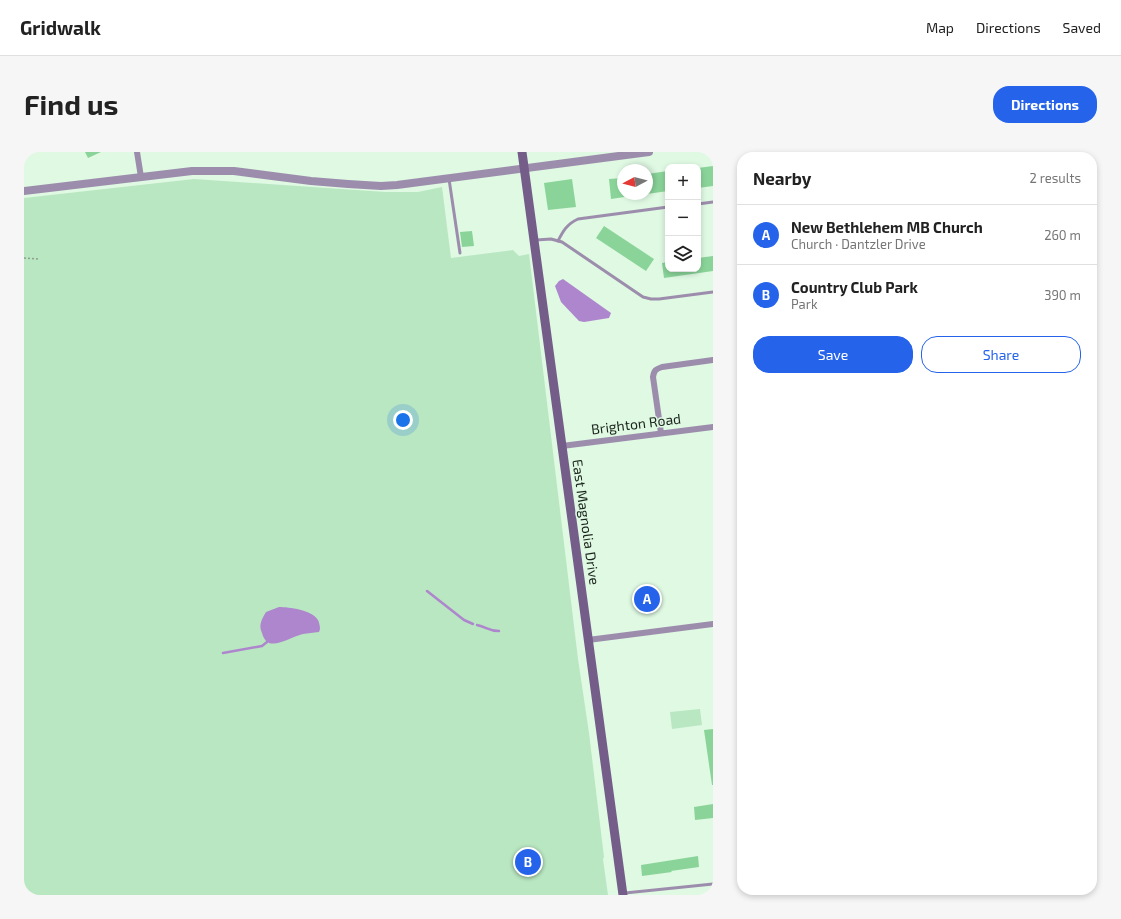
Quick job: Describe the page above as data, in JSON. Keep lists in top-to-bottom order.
{
  "streets": {
    "main road": ["East Magnolia Drive"],
    "street": ["Brighton Road"]
  },
  "crossings": [
    ["Brighton Road", "East Magnolia Drive"]
  ],
  "north": "left",
  "page": {
    "header": "Gridwalk",
    "nav": ["Map", "Directions", "Saved"],
    "buttons": [
      "Directions",
      ["Save", "Share"]
    ],
    "title": "Find us",
    "heading": ["Nearby", "2 results"],
    "map_buttons": ["+", "−"],
    "list": [
      {
        "mark": "A",
        "name": "New Bethlehem MB Church",
        "note": "Church · Dantzler Drive",
        "value": "260 m"
      },
      {
        "mark": "B",
        "name": "Country Club Park",
        "note": "Park",
        "value": "390 m"
      }
    ],
    "pins": ["A", "B"]
  }
}
